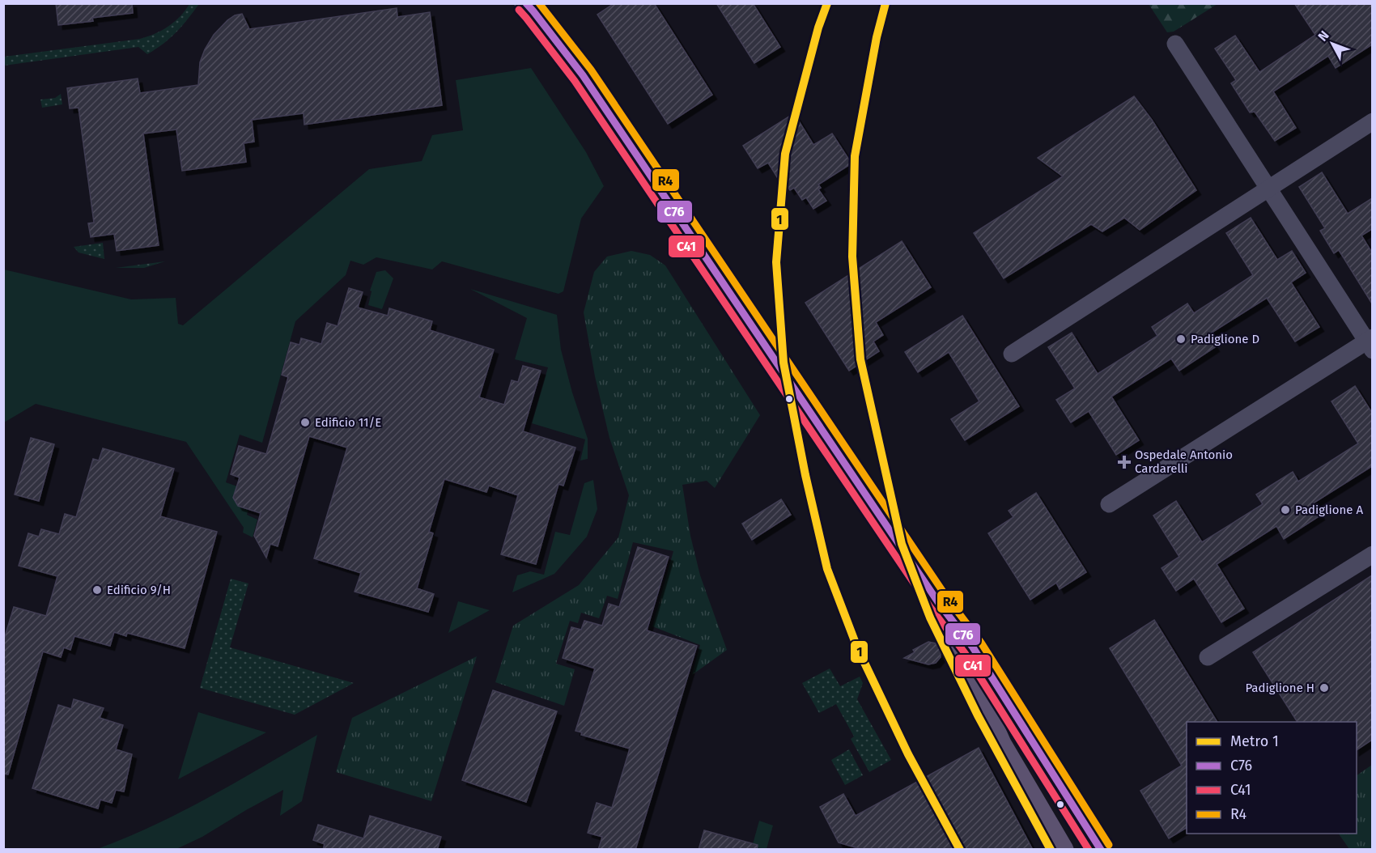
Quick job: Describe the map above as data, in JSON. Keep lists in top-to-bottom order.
{
  "places": {
    "other": [
      "Padiglione D",
      "Edificio 11/E",
      "Padiglione A",
      "Edificio 9/H",
      "Padiglione H"
    ],
    "health": ["Ospedale Antonio Cardarelli"]
  },
  "lines": [
    "metro line 1",
    "transit line C76",
    "transit line R4",
    "transit line C41"
  ],
  "legend": [
    "Metro 1",
    "C76",
    "C41",
    "R4"
  ],
  "north": "top left"
}
